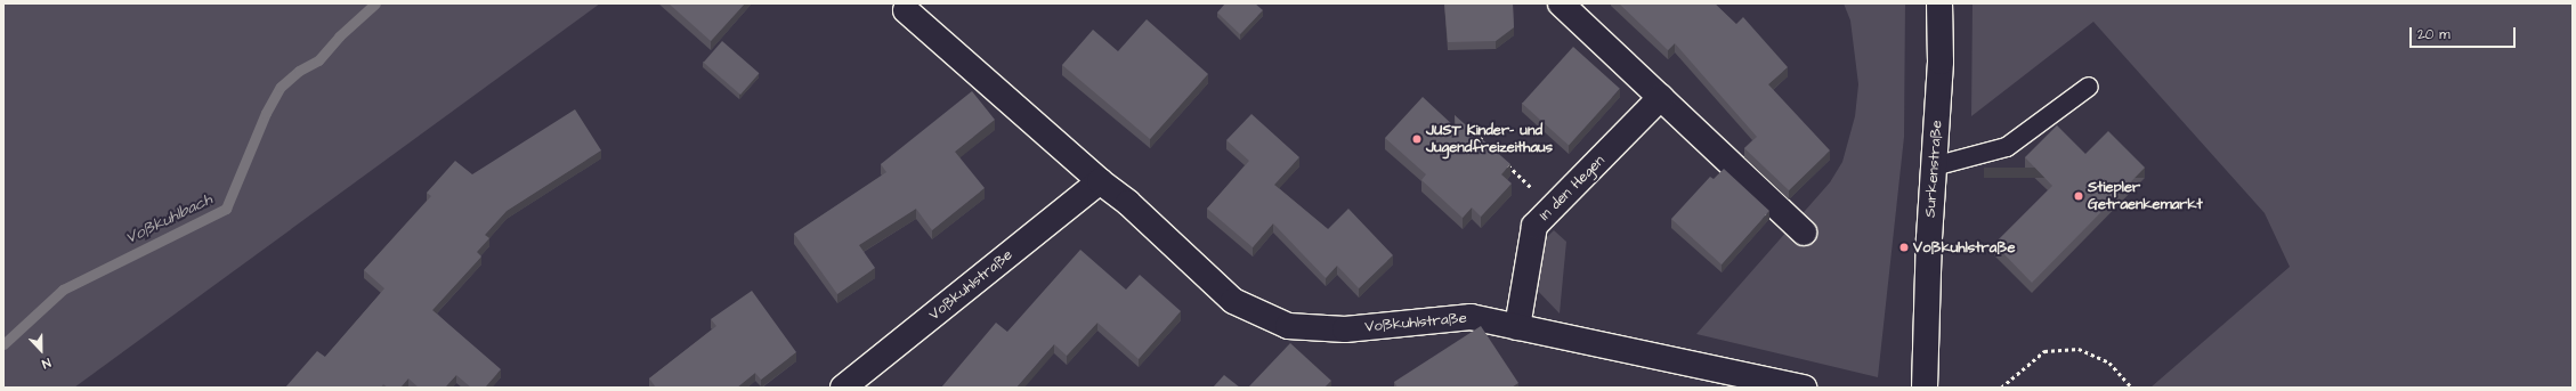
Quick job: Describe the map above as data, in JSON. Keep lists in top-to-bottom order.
{
  "streets": {
    "street": ["Surkenstraße", "In den Hegen", "Voßkuhlstraße"]
  },
  "crossings": [
    ["In den Hegen", "Voßkuhlstraße"]
  ],
  "water": ["Voßkuhlbach"],
  "places": ["JUST Kinder- und Jugendfreizeithaus", "Stiepler Getraenkemarkt", "Voßkuhlstraße"],
  "scale_bar": "20 m",
  "north": "bottom"
}
